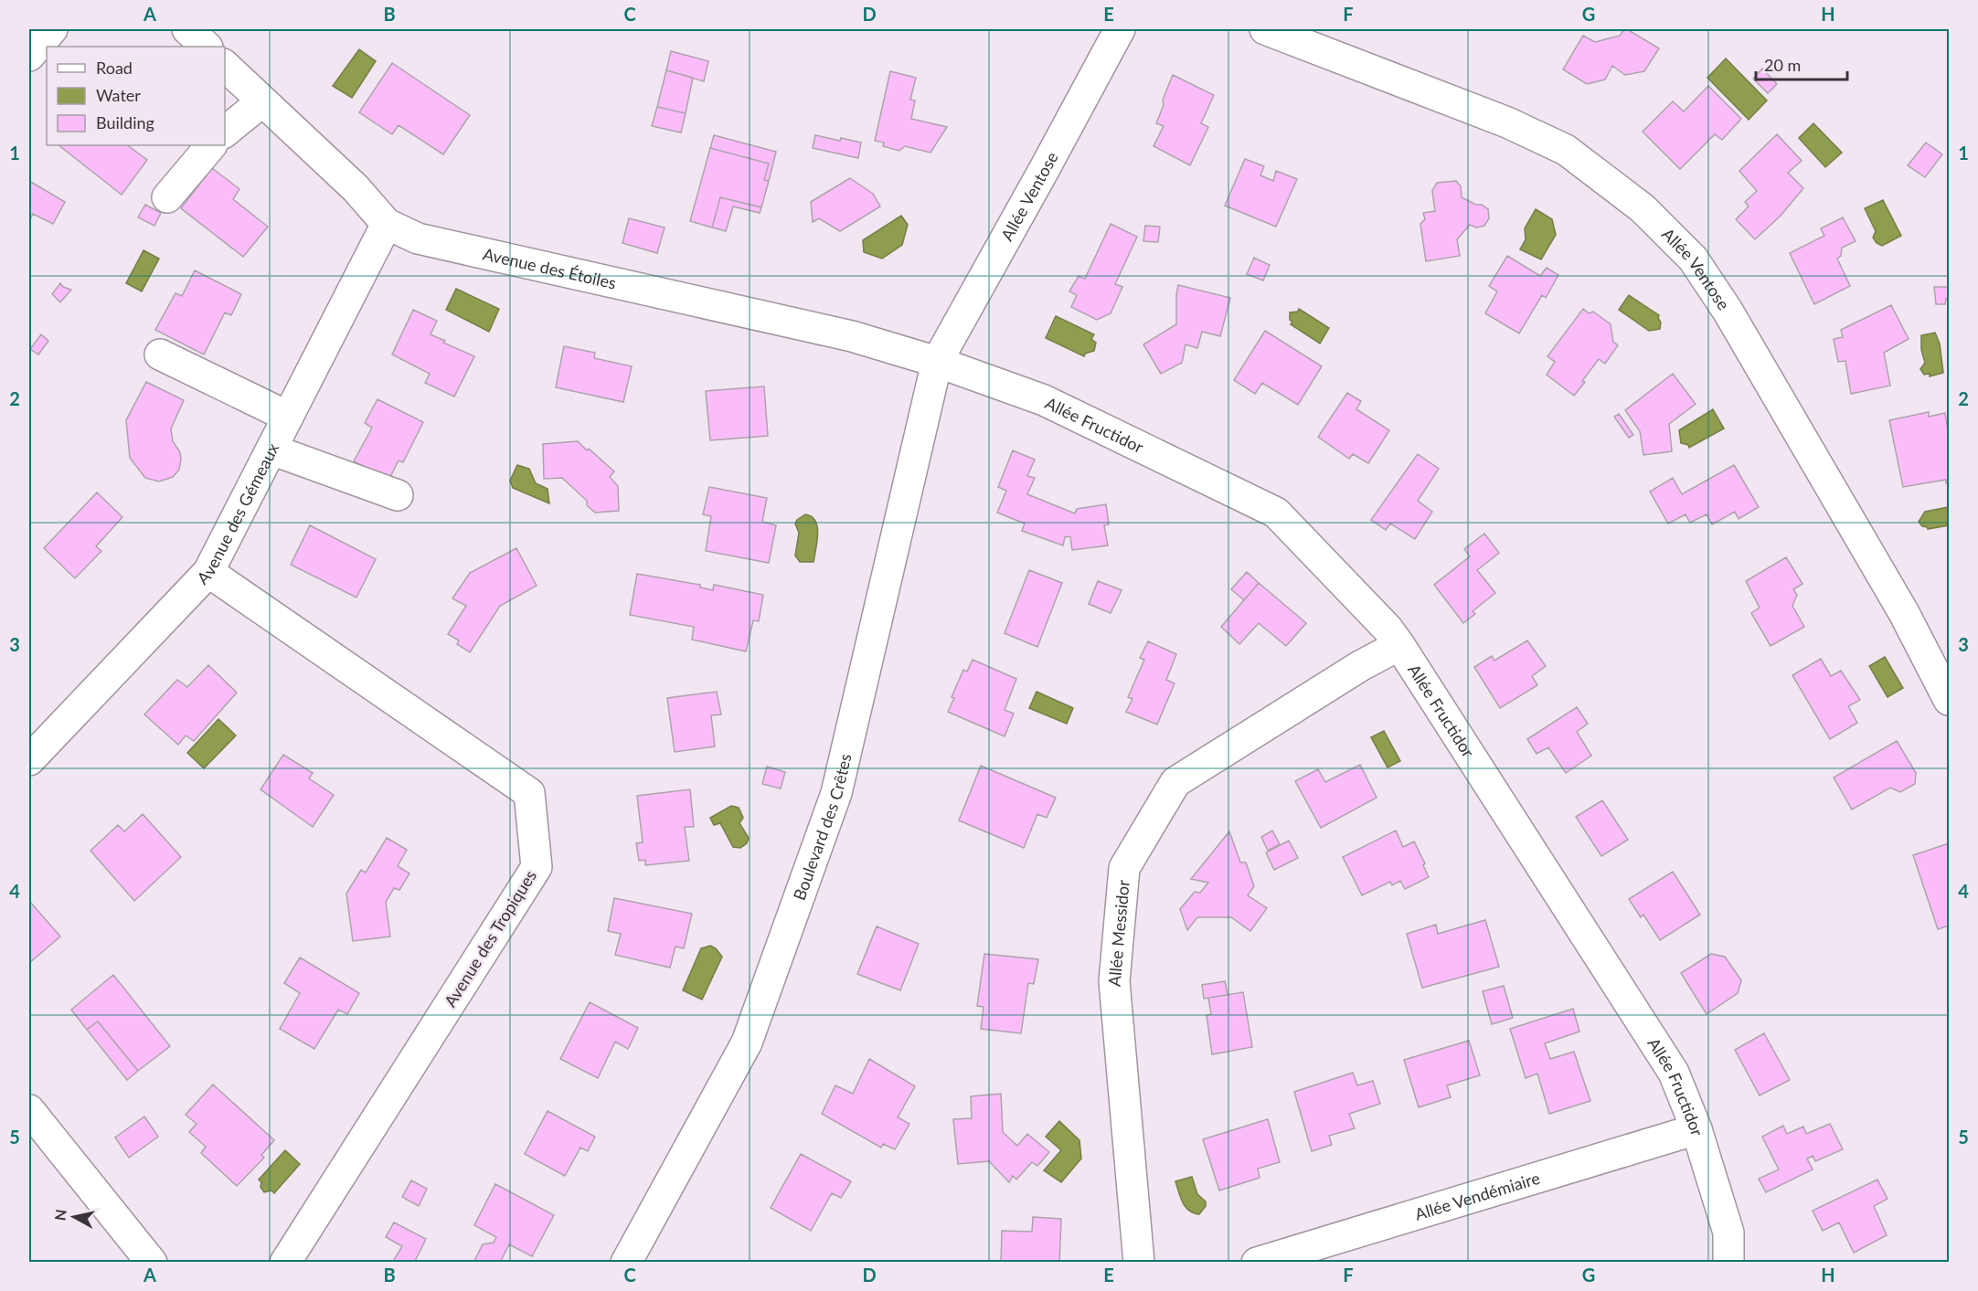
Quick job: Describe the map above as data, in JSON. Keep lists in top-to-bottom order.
{
  "streets": {
    "street": [
      "Allée Ventose",
      "Avenue des Étoiles",
      "Allée Fructidor",
      "Avenue des Gémeaux",
      "Boulevard des Crêtes",
      "Allée Messidor",
      "Avenue des Tropiques",
      "Allée Vendémiaire"
    ]
  },
  "crossings": [
    ["Allée Ventose", "Avenue des Étoiles"],
    ["Allée Ventose", "Allée Fructidor"],
    ["Allée Ventose", "Boulevard des Crêtes"],
    ["Avenue des Étoiles", "Allée Fructidor"],
    ["Avenue des Étoiles", "Avenue des Gémeaux"],
    ["Avenue des Étoiles", "Boulevard des Crêtes"],
    ["Allée Fructidor", "Boulevard des Crêtes"],
    ["Allée Fructidor", "Allée Messidor"],
    ["Allée Fructidor", "Allée Vendémiaire"],
    ["Avenue des Gémeaux", "Avenue des Tropiques"]
  ],
  "legend": ["Road", "Water", "Building"],
  "scale_bar": "20 m",
  "north": "left",
  "grid": {
    "columns": [
      "A",
      "B",
      "C",
      "D",
      "E",
      "F",
      "G",
      "H"
    ],
    "rows": [
      "1",
      "2",
      "3",
      "4",
      "5"
    ]
  }
}
